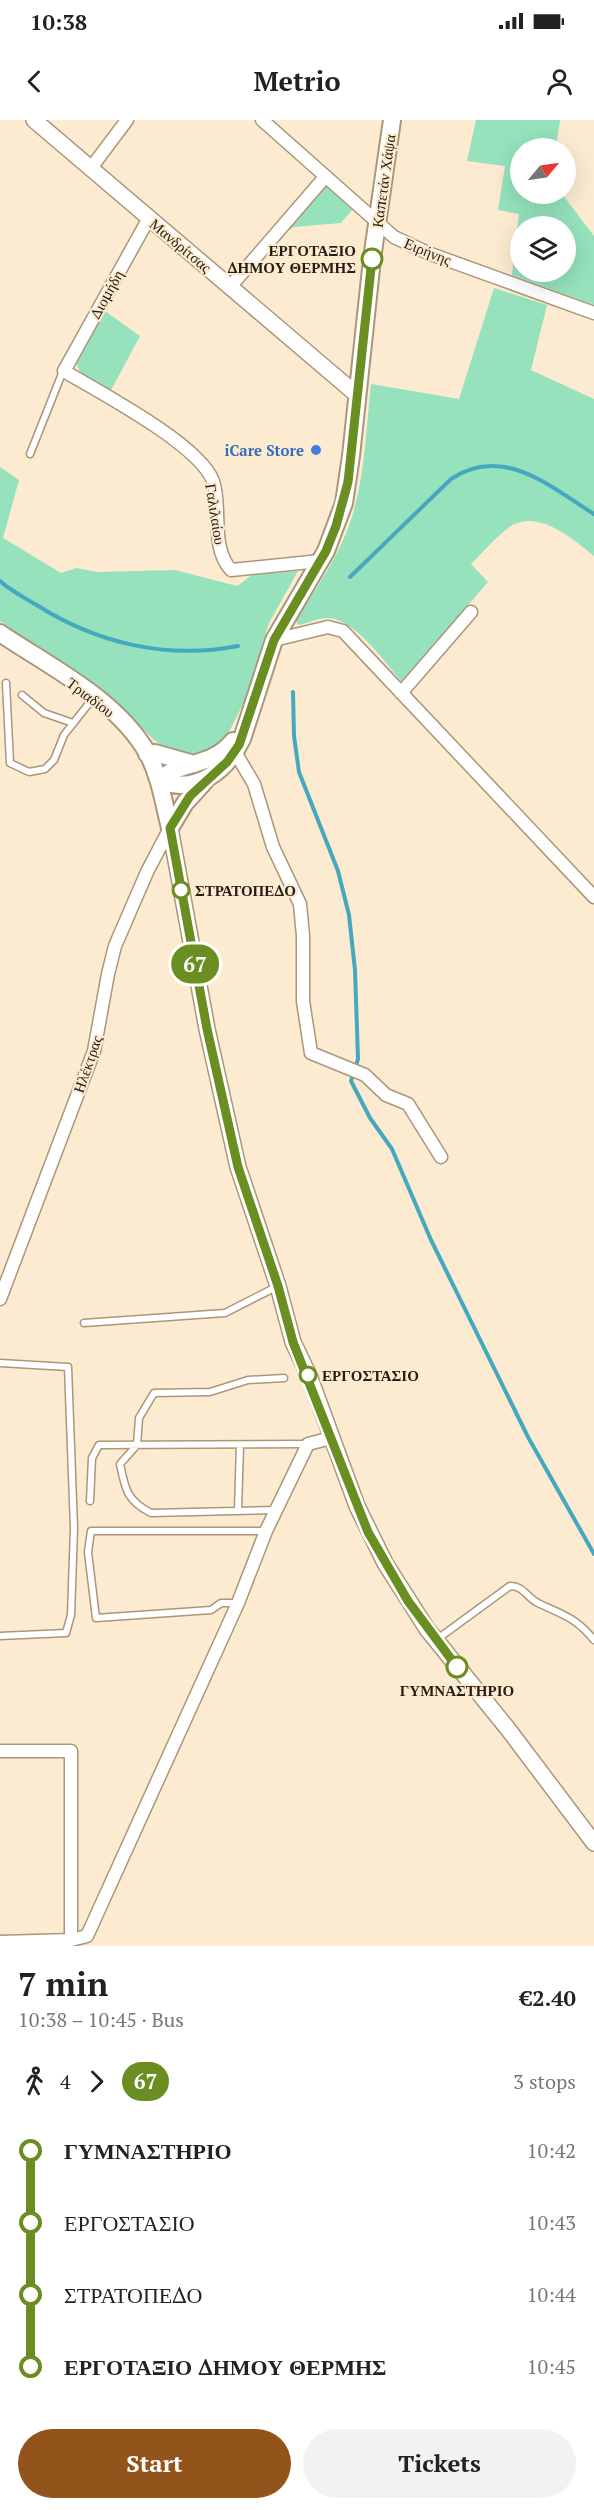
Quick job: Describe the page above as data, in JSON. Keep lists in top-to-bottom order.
{
  "streets": {
    "main road": ["Καπετάν Χάψα", "Τριαδίου"],
    "street": [
      "Μανδρίτσας",
      "Ειρήνης",
      "Διομήδη",
      "Γαλιλαίου",
      "Ηλέκτρας"
    ]
  },
  "crossings": [
    ["Καπετάν Χάψα", "Μανδρίτσας"],
    ["Καπετάν Χάψα", "Ειρήνης"],
    ["Καπετάν Χάψα", "Γαλιλαίου"],
    ["Καπετάν Χάψα", "Τριαδίου"],
    ["Καπετάν Χάψα", "Ηλέκτρας"],
    ["Μανδρίτσας", "Διομήδη"],
    ["Διομήδη", "Γαλιλαίου"],
    ["Τριαδίου", "Ηλέκτρας"]
  ],
  "places": [
    "ΕΡΓΟΤΑΞΙΟ ΔΗΜΟΥ ΘΕΡΜΗΣ",
    "iCare Store",
    "ΣΤΡΑΤΟΠΕΔΟ",
    "ΕΡΓΟΣΤΑΣΙΟ",
    "ΓΥΜΝΑΣΤΗΡΙΟ"
  ],
  "lines": ["bus line 67"],
  "north": "top right",
  "page": {
    "status": "10:38",
    "header": "Metrio",
    "on_map": "67",
    "heading": ["7 min", "10:38 – 10:45 · Bus", "€2.40"],
    "legs": ["4", "67", "3 stops"],
    "list": [
      {
        "name": "ΓΥΜΝΑΣΤΗΡΙΟ",
        "value": "10:42"
      },
      {
        "name": "ΕΡΓΟΣΤΑΣΙΟ",
        "value": "10:43"
      },
      {
        "name": "ΣΤΡΑΤΟΠΕΔΟ",
        "value": "10:44"
      },
      {
        "name": "ΕΡΓΟΤΑΞΙΟ ΔΗΜΟΥ ΘΕΡΜΗΣ",
        "value": "10:45"
      }
    ],
    "buttons": ["Start", "Tickets"]
  }
}
